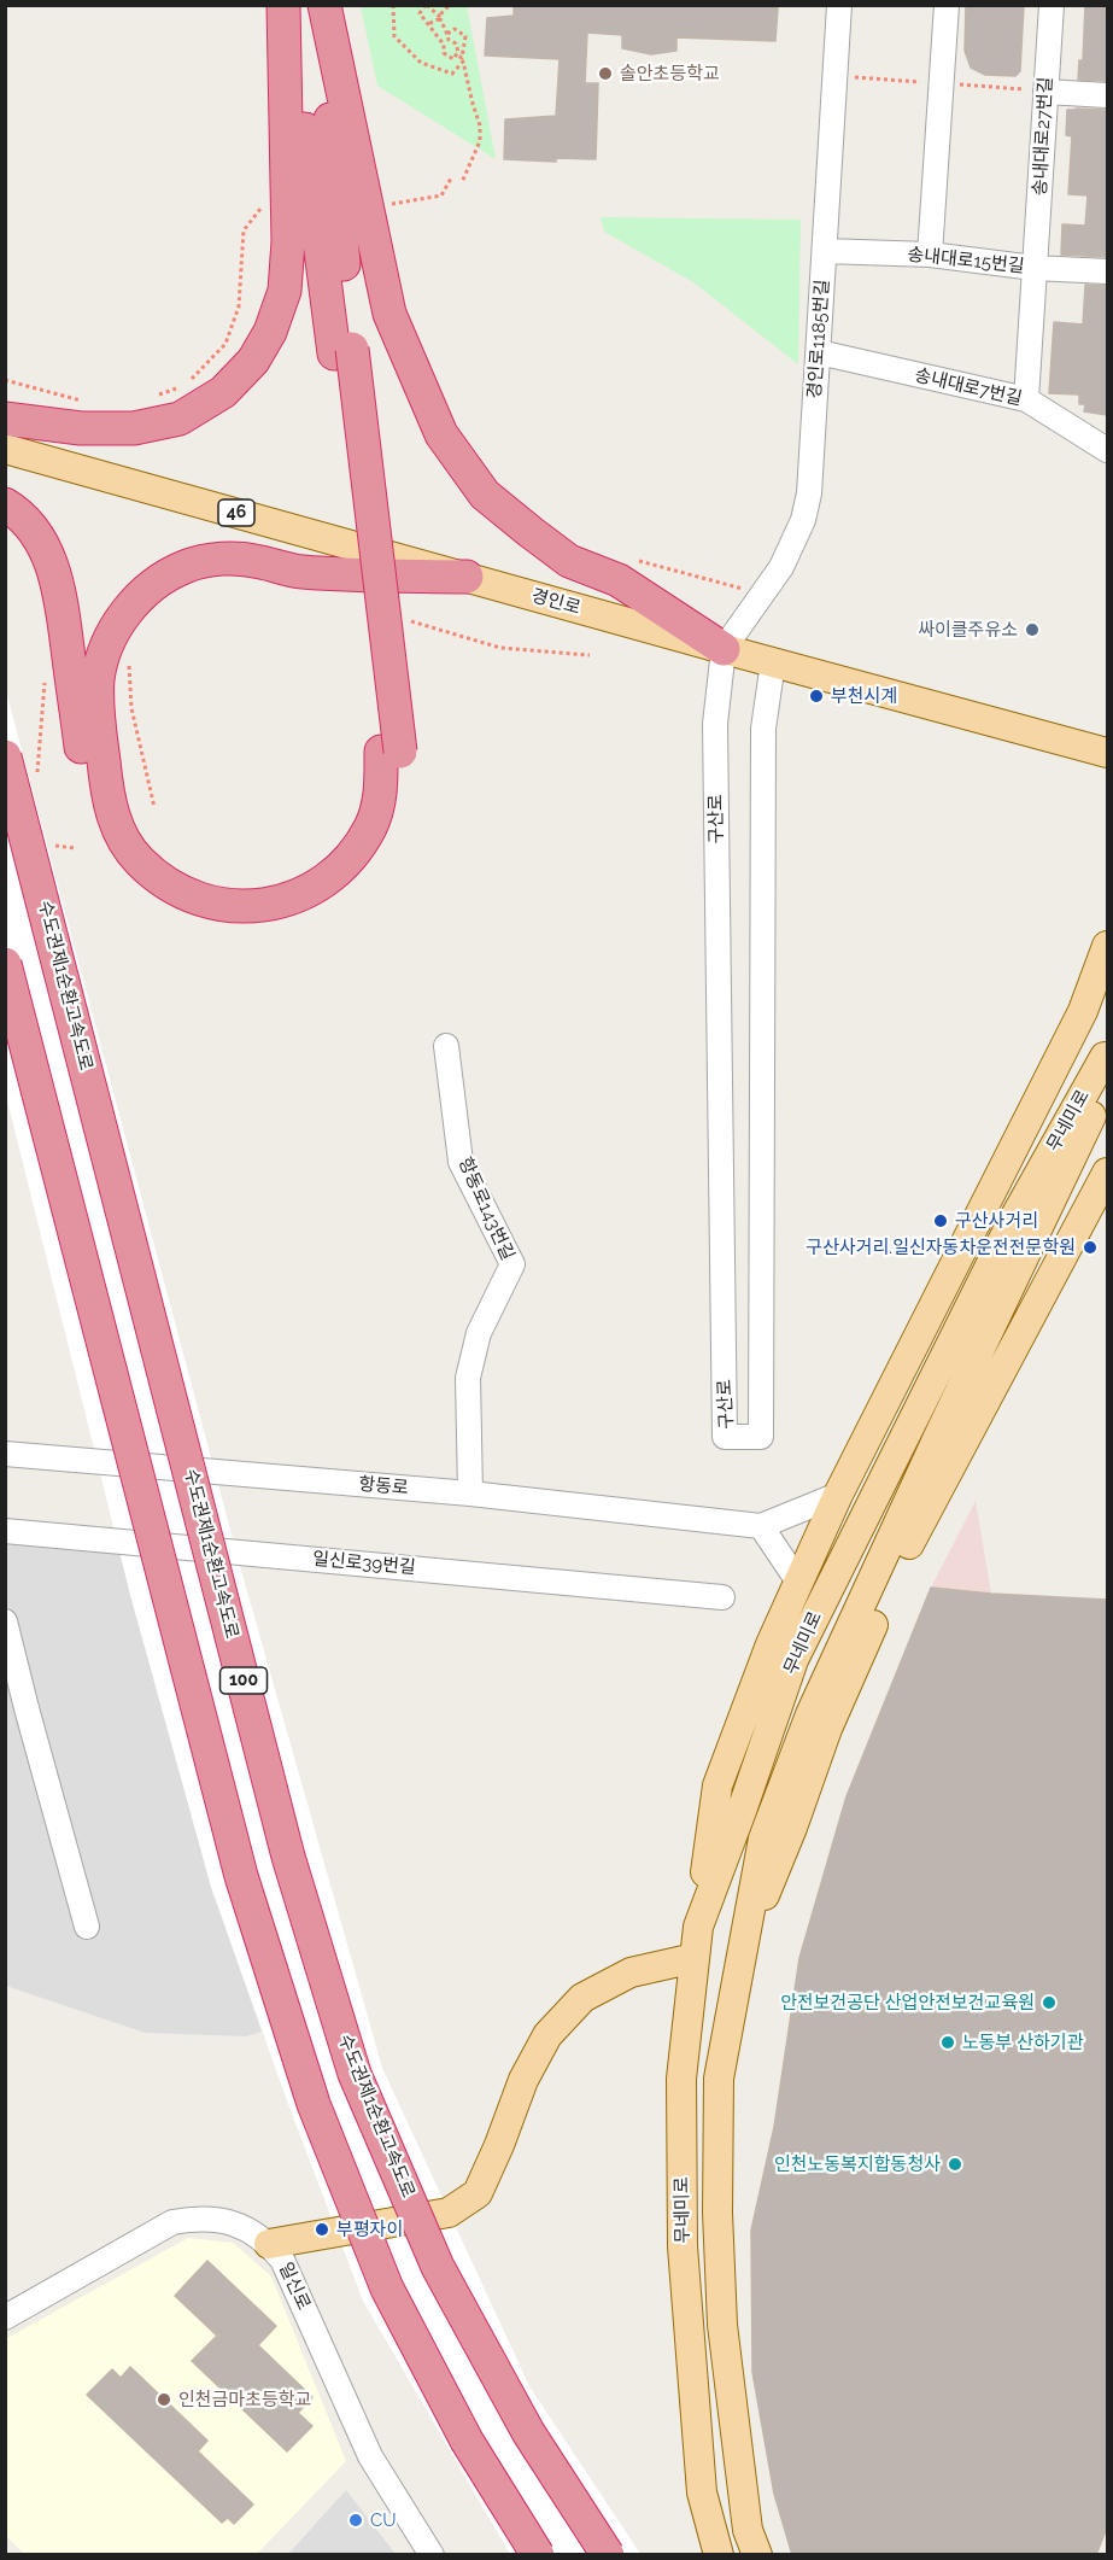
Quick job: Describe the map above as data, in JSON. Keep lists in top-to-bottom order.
{
  "streets": {
    "highway": ["수도권제1순환고속도로", "100"],
    "main road": ["46", "경인로", "무네미로"],
    "street": [
      "송내대로27번길",
      "송내대로15번길",
      "경인로1185번길",
      "송내대로7번길",
      "구산로",
      "항동로143번길",
      "항동로",
      "일신로39번길",
      "일신로"
    ]
  },
  "crossings": [
    ["송내대로27번길", "송내대로15번길"],
    ["송내대로27번길", "송내대로7번길"],
    ["송내대로15번길", "경인로1185번길"],
    ["경인로1185번길", "송내대로7번길"],
    ["경인로1185번길", "경인로"],
    ["경인로1185번길", "구산로"],
    ["경인로", "구산로"],
    ["항동로143번길", "항동로"]
  ],
  "places": [
    "솔안초등학교",
    "싸이클주유소",
    "부천시계",
    "구산사거리",
    "구산사거리.일신자동차운전전문학원",
    "안전보건공단 산업안전보건교육원",
    "노동부 산하기관",
    "인천노동복지합동청사",
    "부평자이",
    "인천금마초등학교",
    "CU"
  ]
}
